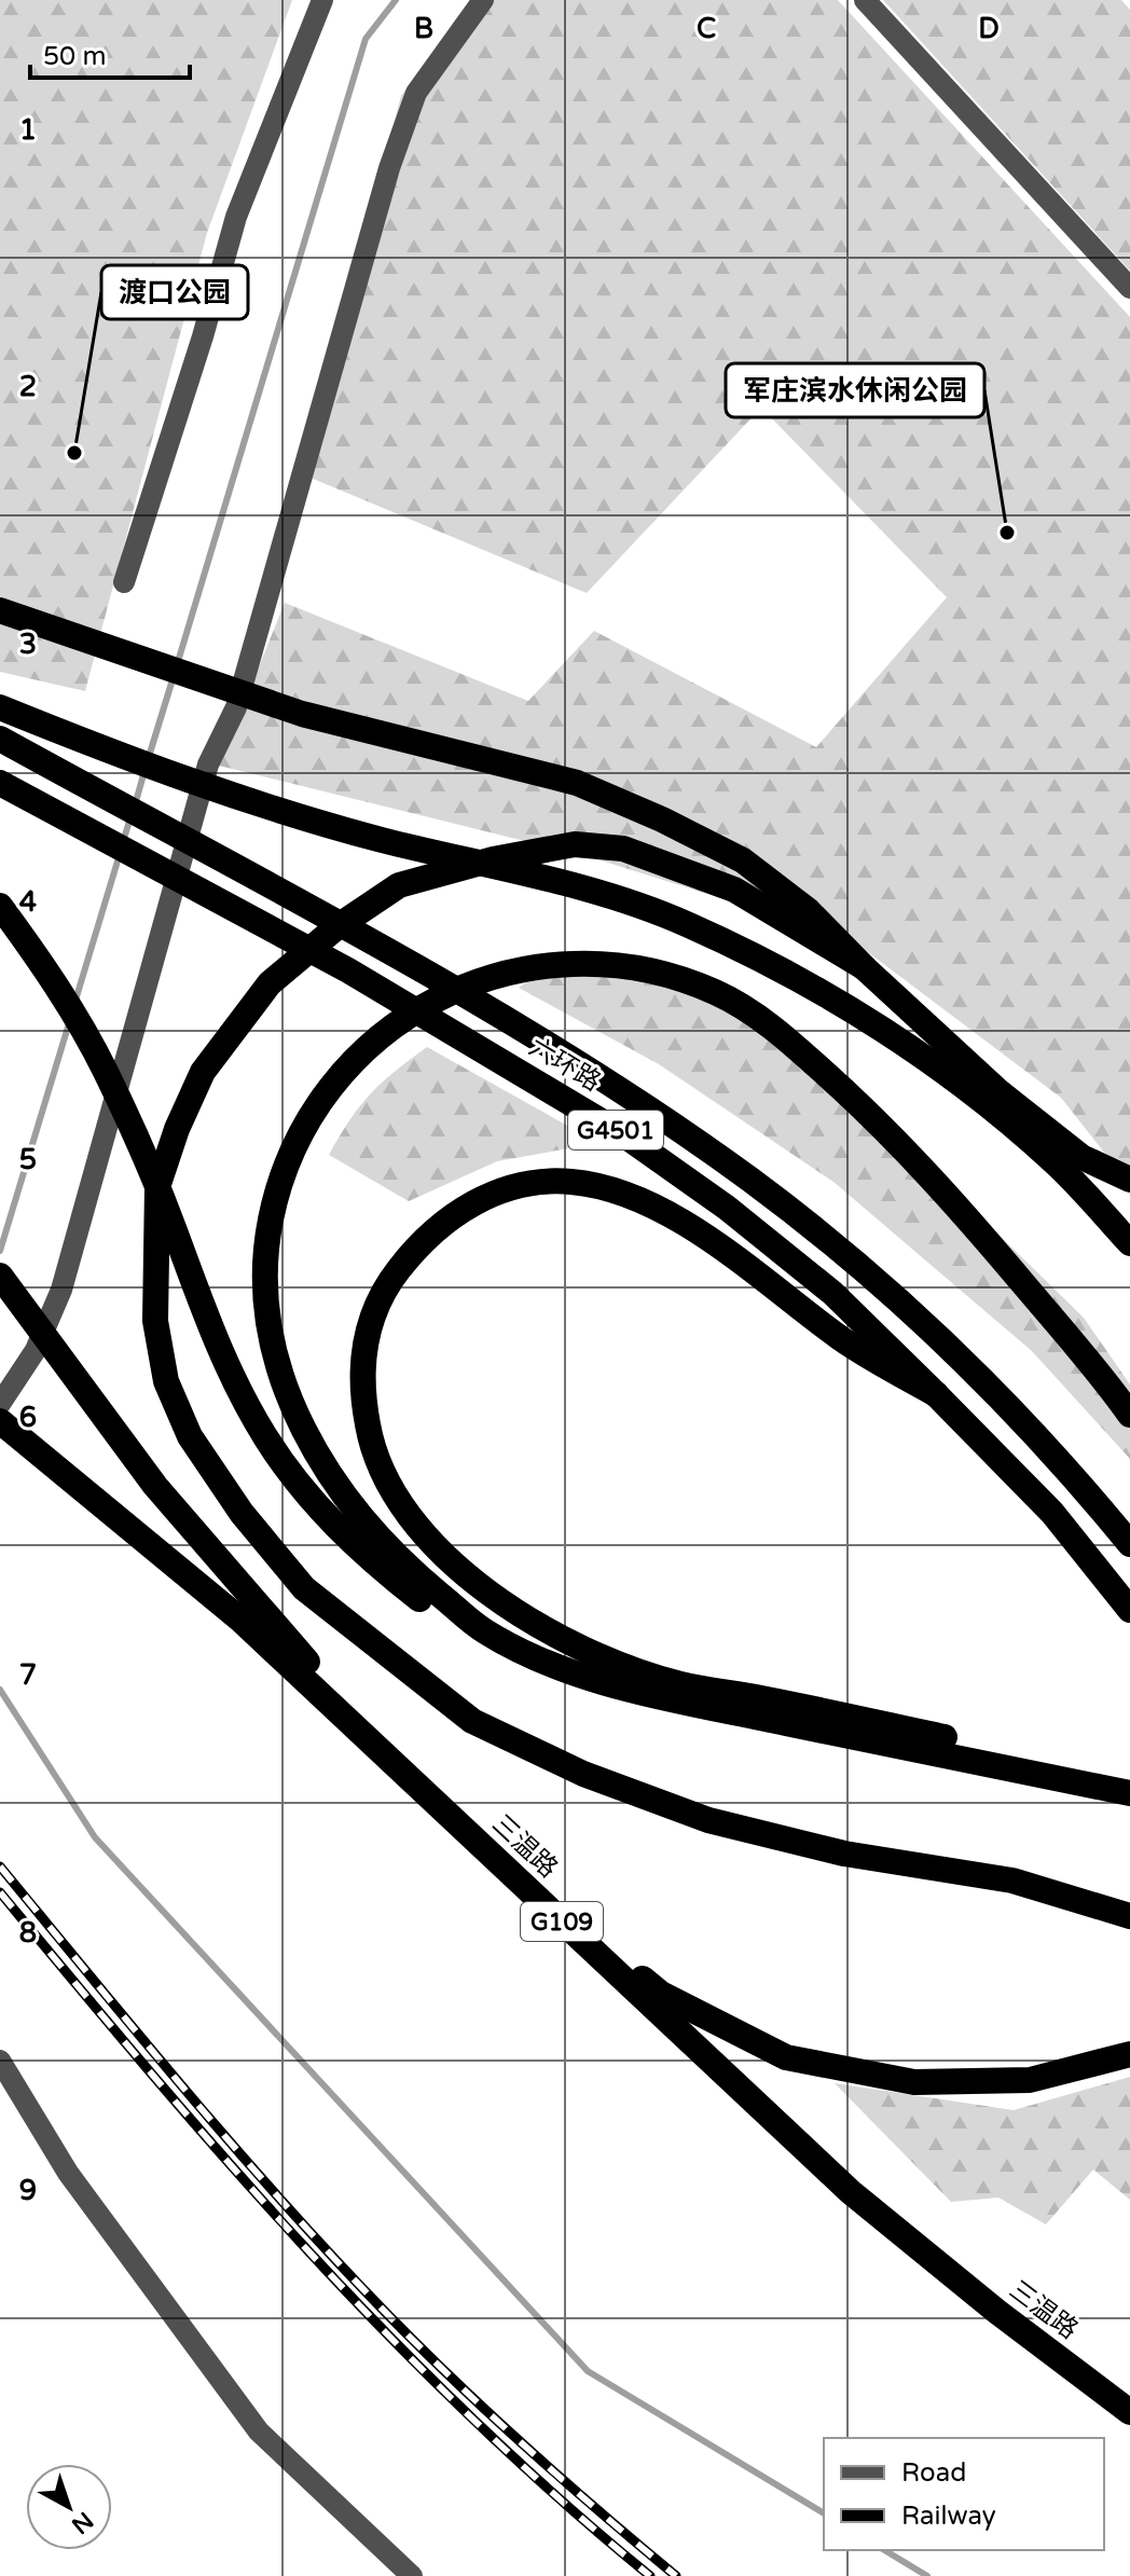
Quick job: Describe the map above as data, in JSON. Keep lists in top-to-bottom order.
{
  "streets": {
    "highway": [
      "六环路",
      "G4501",
      "三温路",
      "G109"
    ]
  },
  "places": ["渡口公园", "军庄滨水休闲公园"],
  "legend": ["Road", "Railway"],
  "scale_bar": "50 m",
  "north": "bottom right",
  "grid": {
    "columns": ["B", "C", "D"],
    "rows": [
      "1",
      "2",
      "3",
      "4",
      "5",
      "6",
      "7",
      "8",
      "9"
    ]
  }
}
